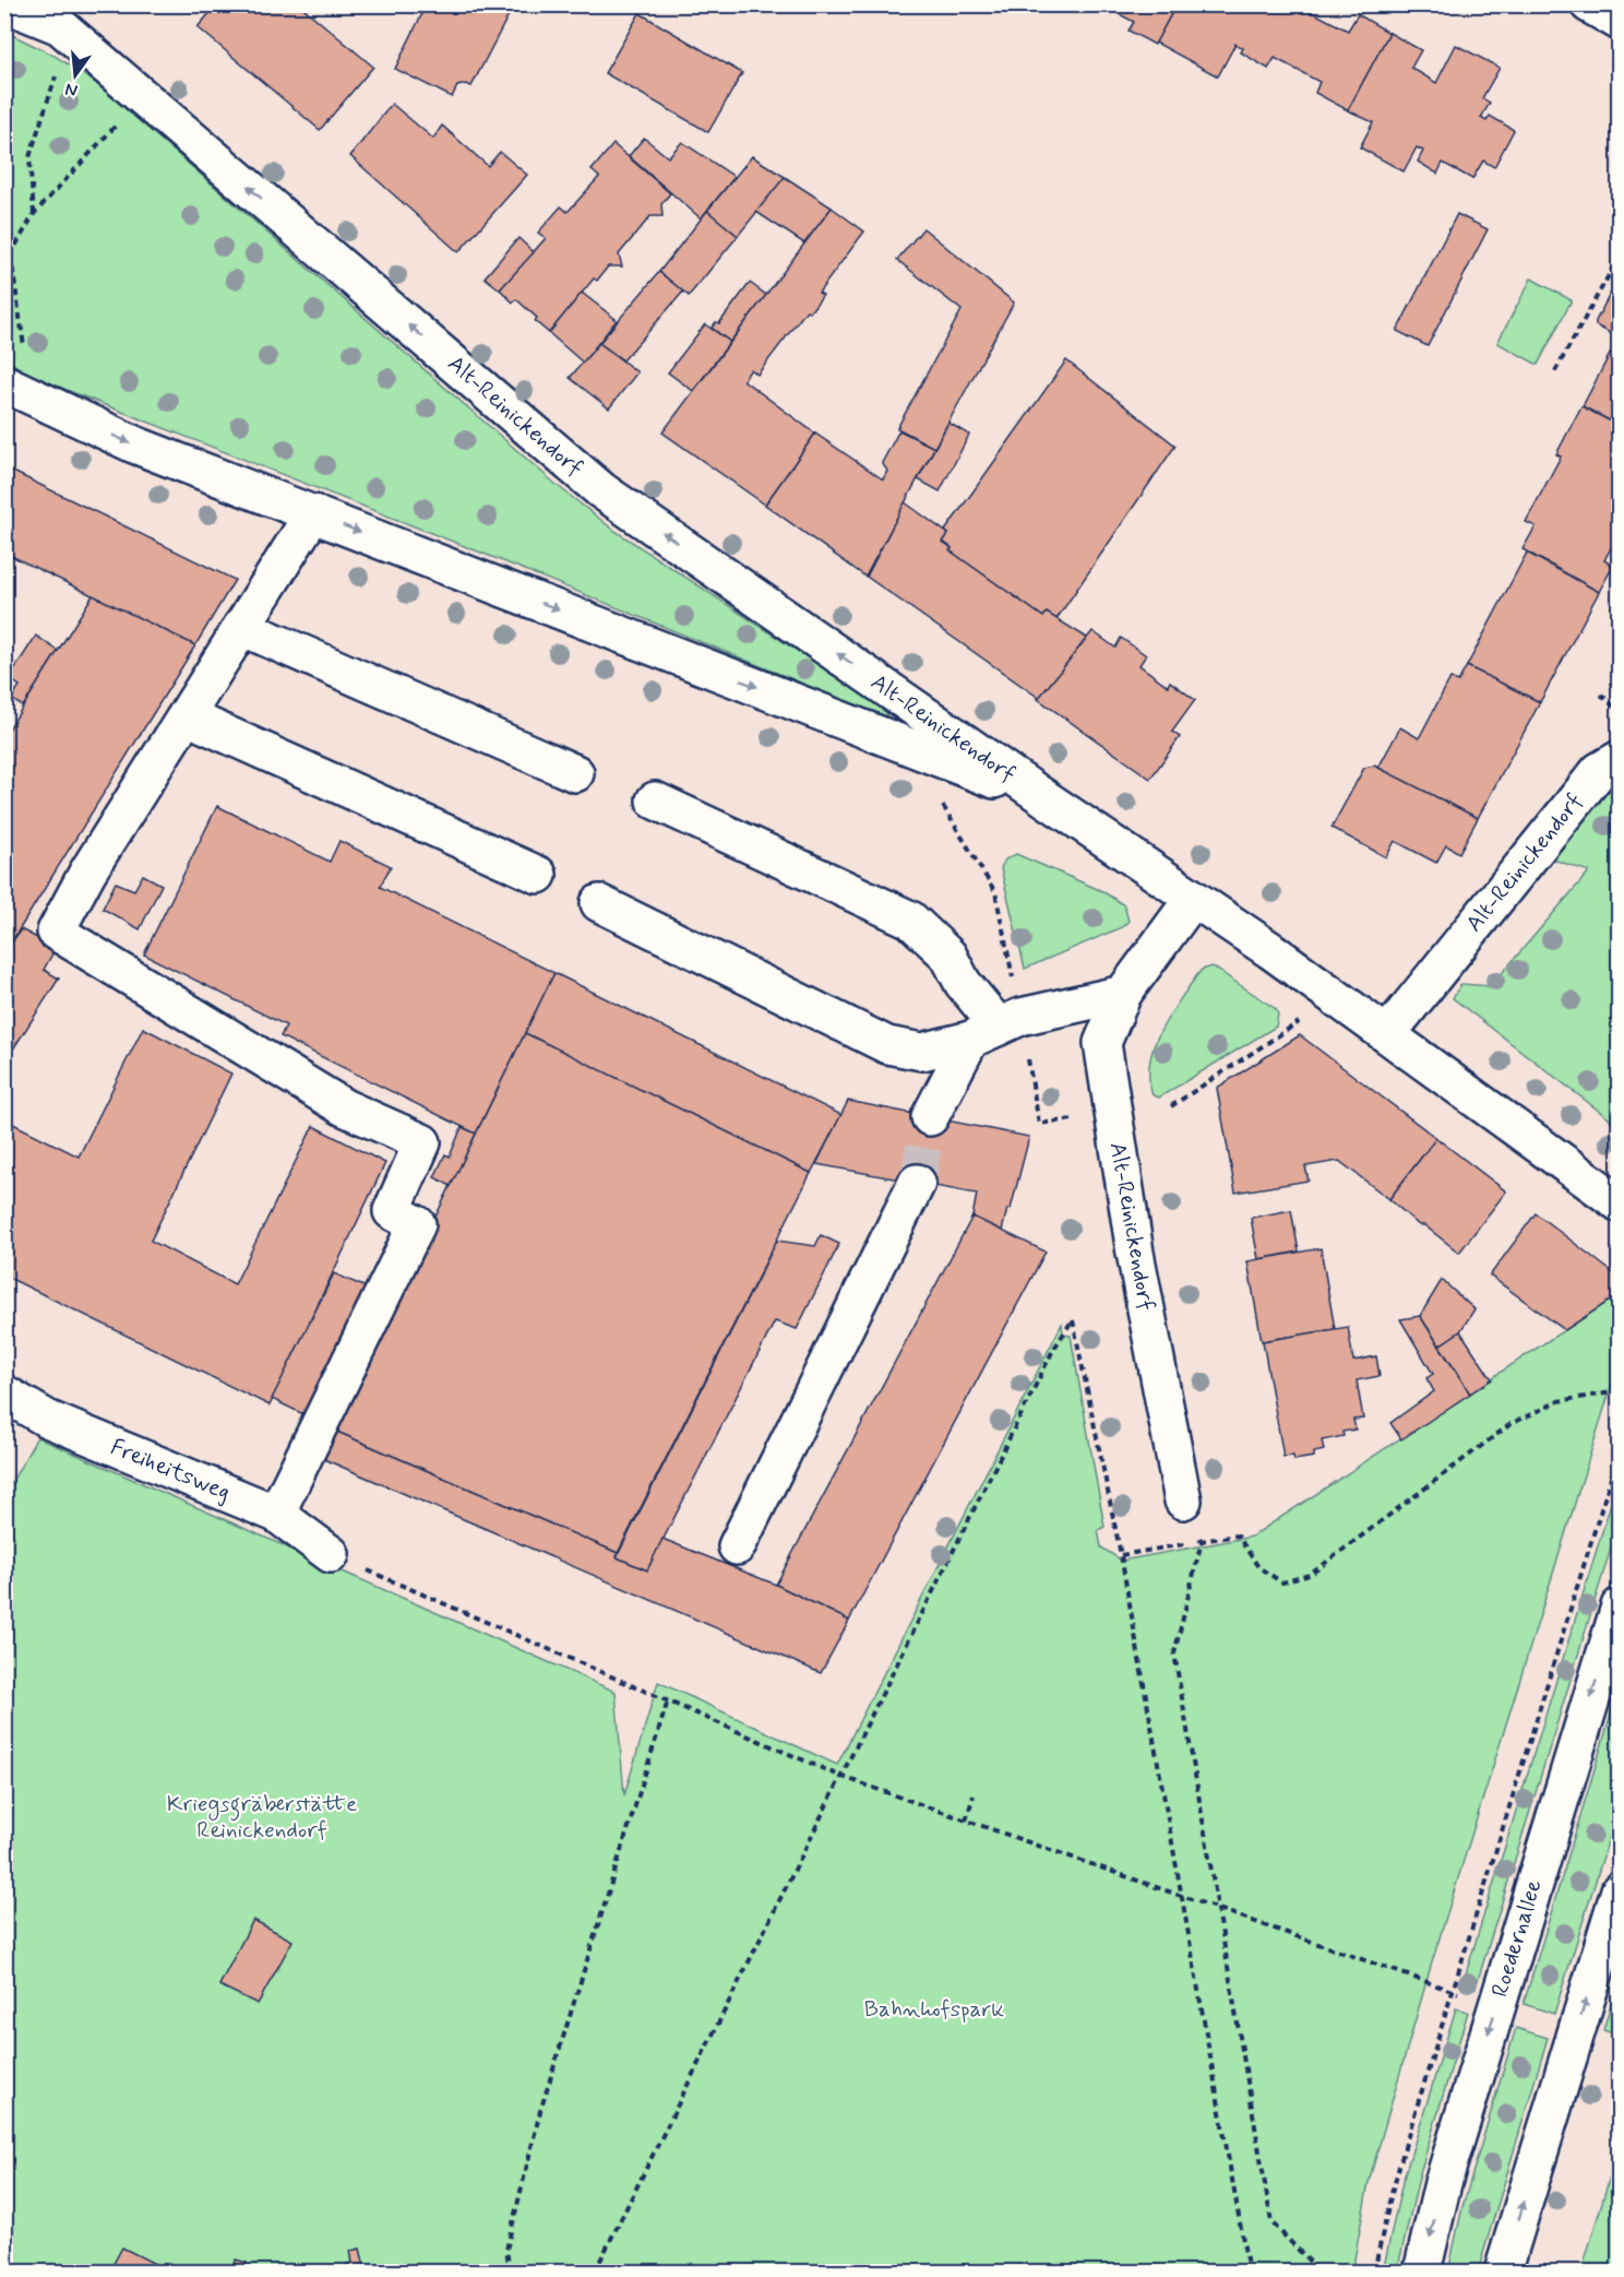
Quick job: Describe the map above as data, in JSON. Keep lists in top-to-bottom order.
{
  "streets": {
    "street": ["Alt-Reinickendorf", "Freiheitsweg", "Roedernallee"]
  },
  "parks": ["Kriegsgräberstätte Reinickendorf", "Bahnhofspark"],
  "north": "bottom"
}
